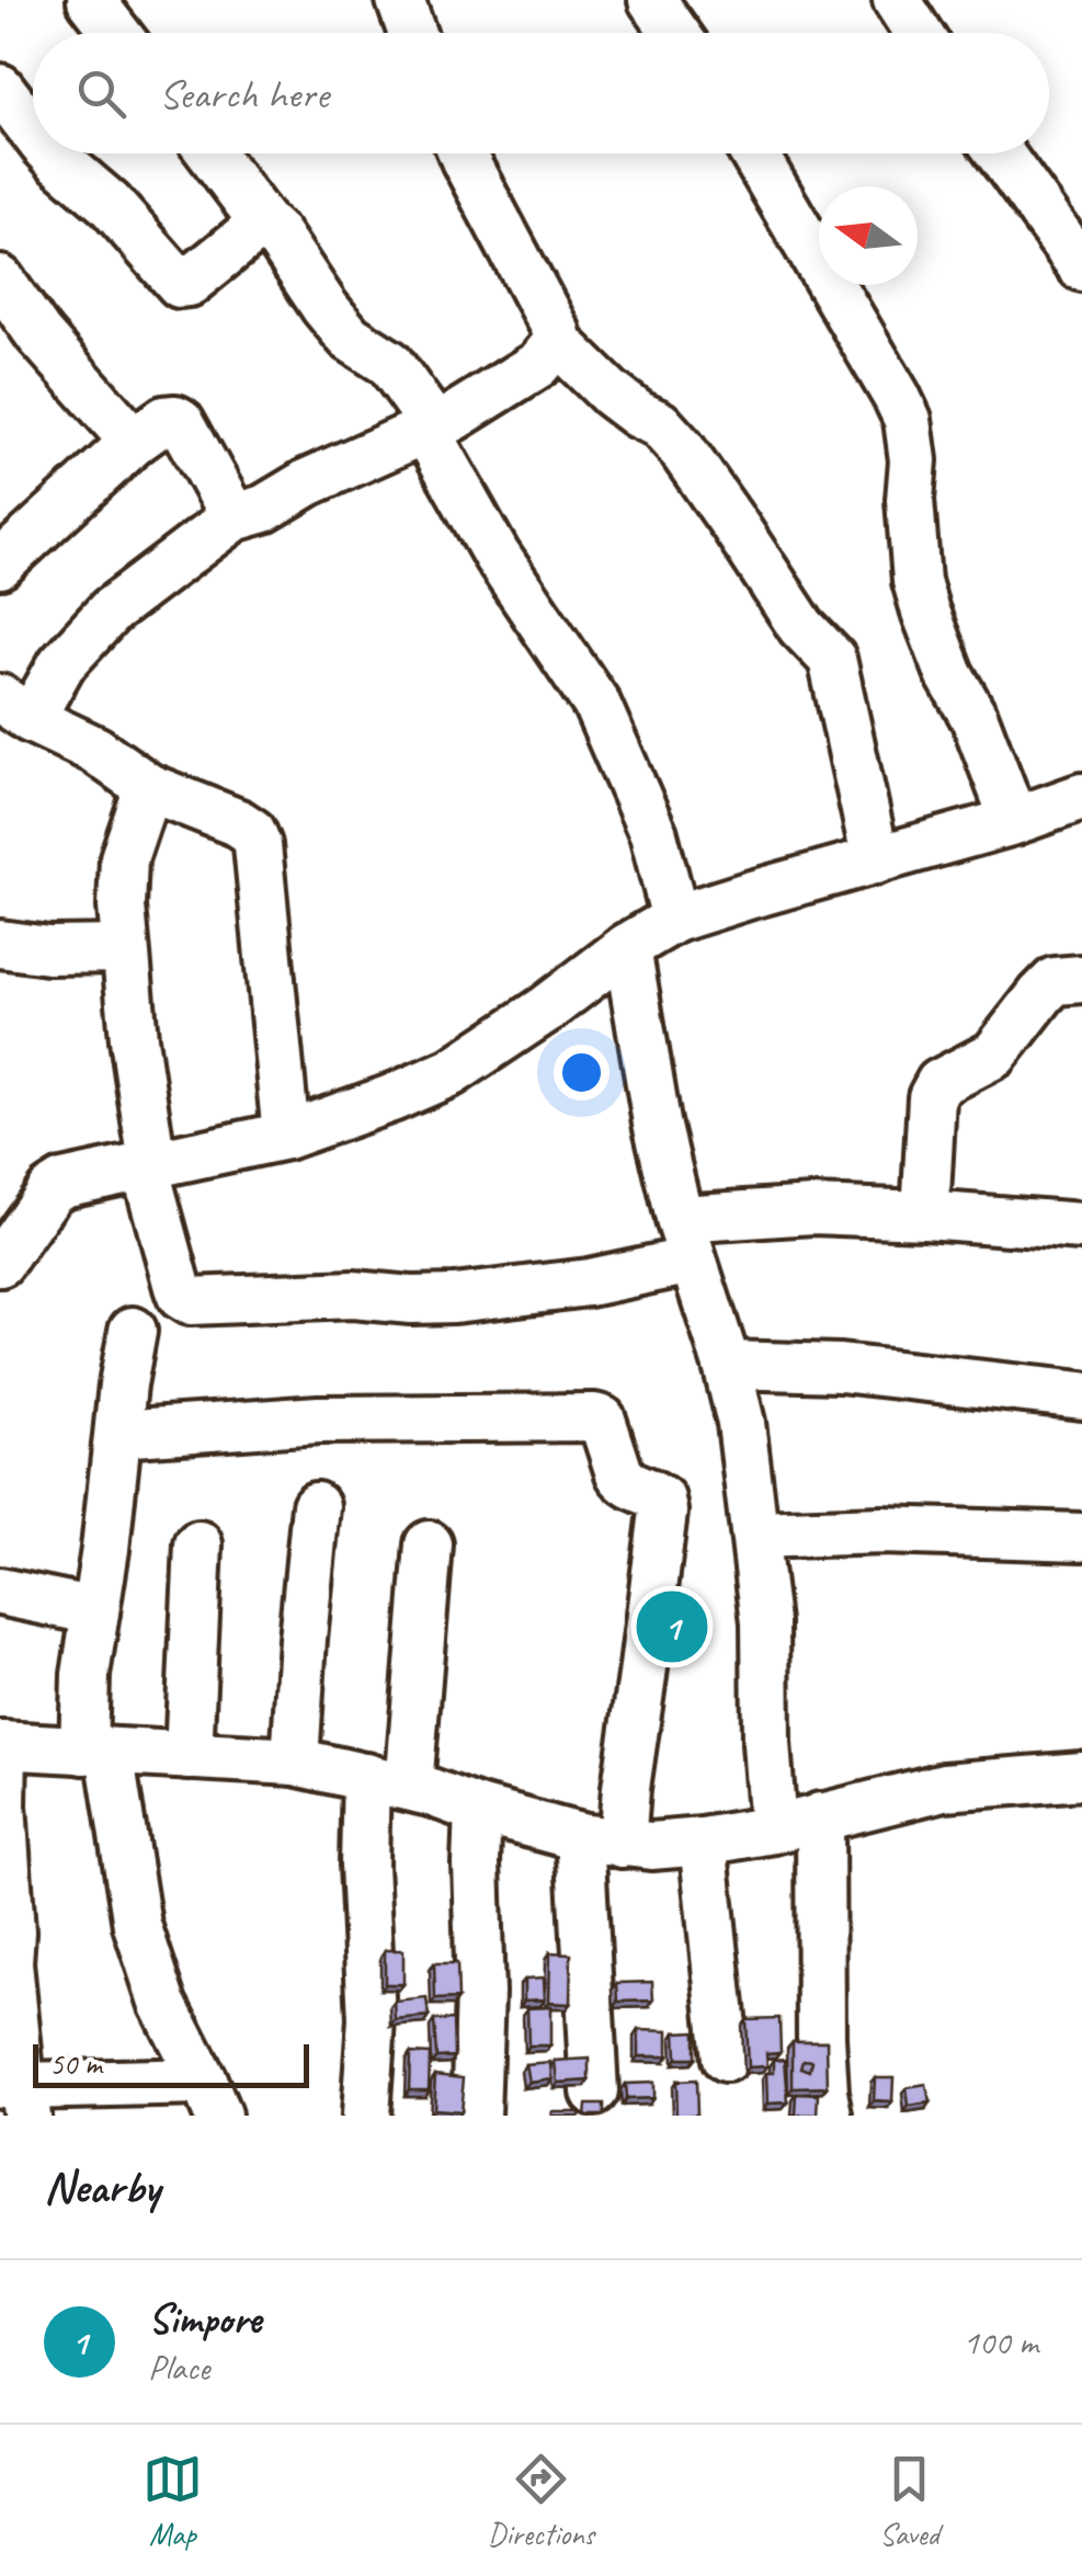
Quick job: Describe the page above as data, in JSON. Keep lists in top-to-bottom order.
{
  "scale_bar": "50 m",
  "north": "left",
  "page": {
    "search": "Search here",
    "pins": "1",
    "scale": "50 m",
    "heading": "Nearby",
    "list": [
      {
        "mark": "1",
        "name": "Simpore",
        "note": "Place",
        "value": "100 m"
      }
    ],
    "nav": ["Map", "Directions", "Saved"]
  }
}
